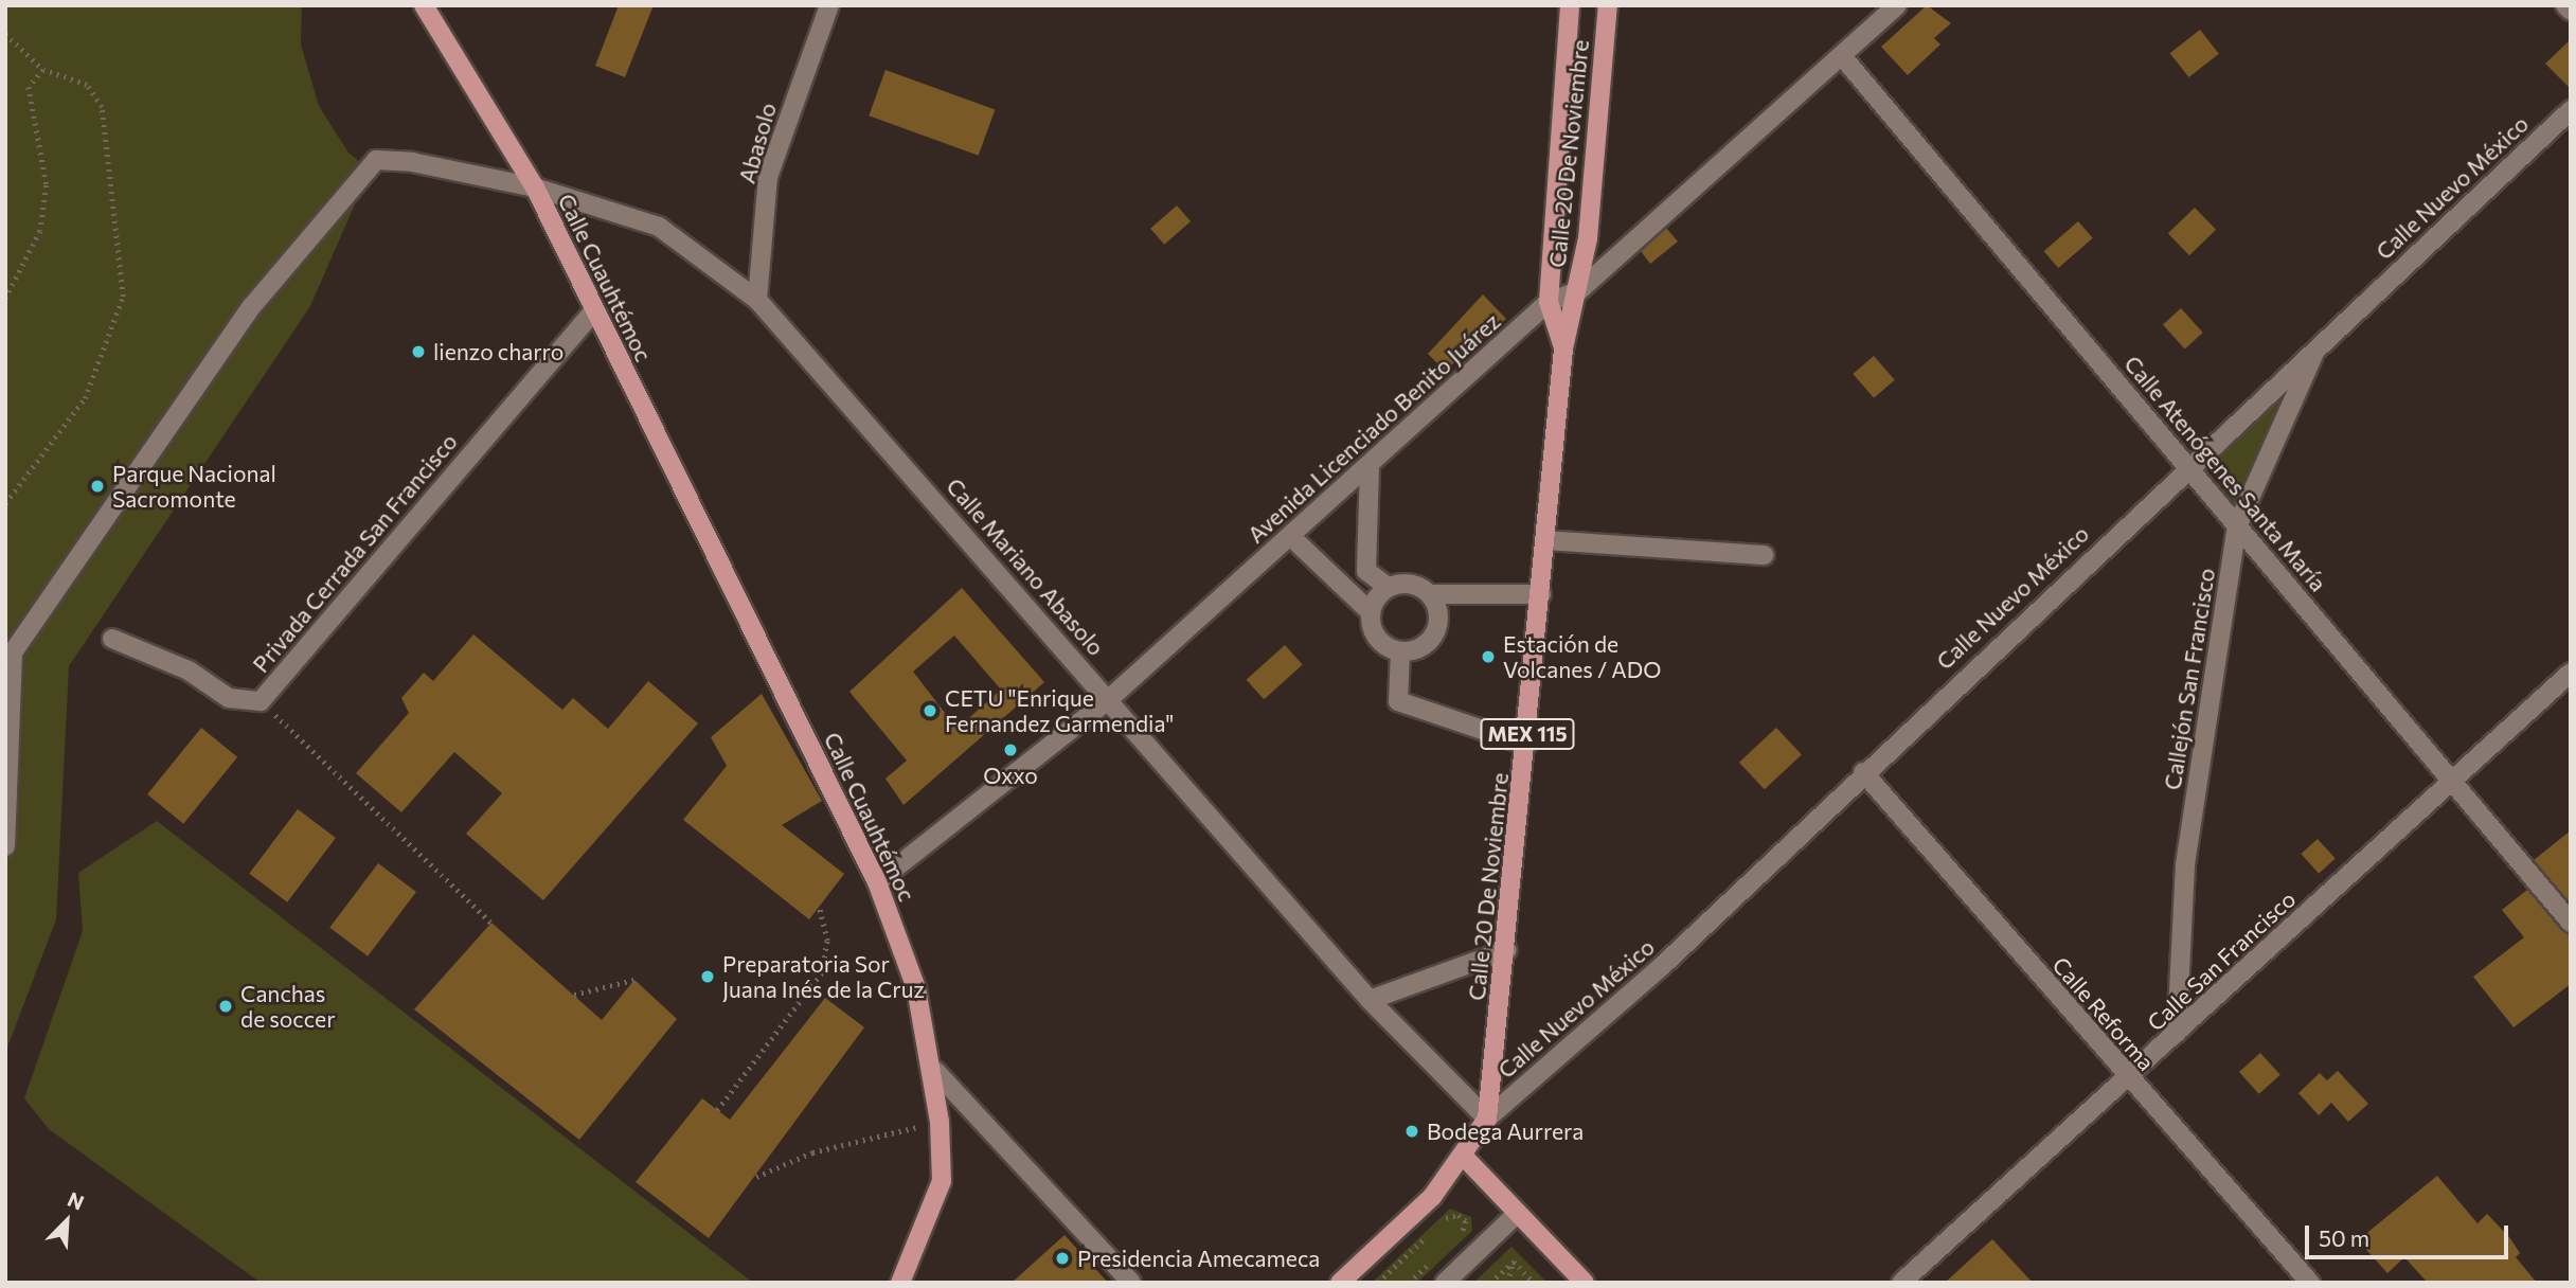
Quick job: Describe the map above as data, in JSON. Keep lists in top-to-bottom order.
{
  "streets": {
    "main road": ["Calle 20 De Noviembre", "Calle Cuauhtémoc", "MEX 115"],
    "street": [
      "Abasolo",
      "Calle Nuevo México",
      "Avenida Licenciado Benito Juárez",
      "Calle Atenógenes Santa María",
      "Privada Cerrada San Francisco",
      "Calle Mariano Abasolo",
      "Callejón San Francisco",
      "Calle San Francisco",
      "Calle Reforma"
    ]
  },
  "crossings": [
    ["Abasolo", "Calle Mariano Abasolo"],
    ["Calle 20 De Noviembre", "Calle Nuevo México"],
    ["Calle 20 De Noviembre", "Avenida Licenciado Benito Juárez"],
    ["Calle 20 De Noviembre", "Calle Mariano Abasolo"],
    ["Calle 20 De Noviembre", "MEX 115"],
    ["Calle Nuevo México", "Calle Atenógenes Santa María"],
    ["Calle Nuevo México", "Calle Mariano Abasolo"],
    ["Calle Nuevo México", "Callejón San Francisco"],
    ["Calle Nuevo México", "Calle Reforma"],
    ["Calle Cuauhtémoc", "Avenida Licenciado Benito Juárez"],
    ["Calle Cuauhtémoc", "Privada Cerrada San Francisco"],
    ["Calle Cuauhtémoc", "Calle Mariano Abasolo"],
    ["Avenida Licenciado Benito Juárez", "Calle Atenógenes Santa María"],
    ["Avenida Licenciado Benito Juárez", "Calle Mariano Abasolo"],
    ["Calle Atenógenes Santa María", "Callejón San Francisco"],
    ["Calle Atenógenes Santa María", "Calle San Francisco"],
    ["Callejón San Francisco", "Calle San Francisco"],
    ["Calle San Francisco", "Calle Reforma"]
  ],
  "places": [
    "lienzo charro",
    "Parque Nacional Sacromonte",
    "Estación de Volcanes / ADO",
    "CETU \"Enrique Fernandez Garmendia\"",
    "Oxxo",
    "Preparatoria Sor Juana Inés de la Cruz",
    "Canchas de soccer",
    "Bodega Aurrera",
    "Presidencia Amecameca"
  ],
  "scale_bar": "50 m",
  "north": "top right"
}
